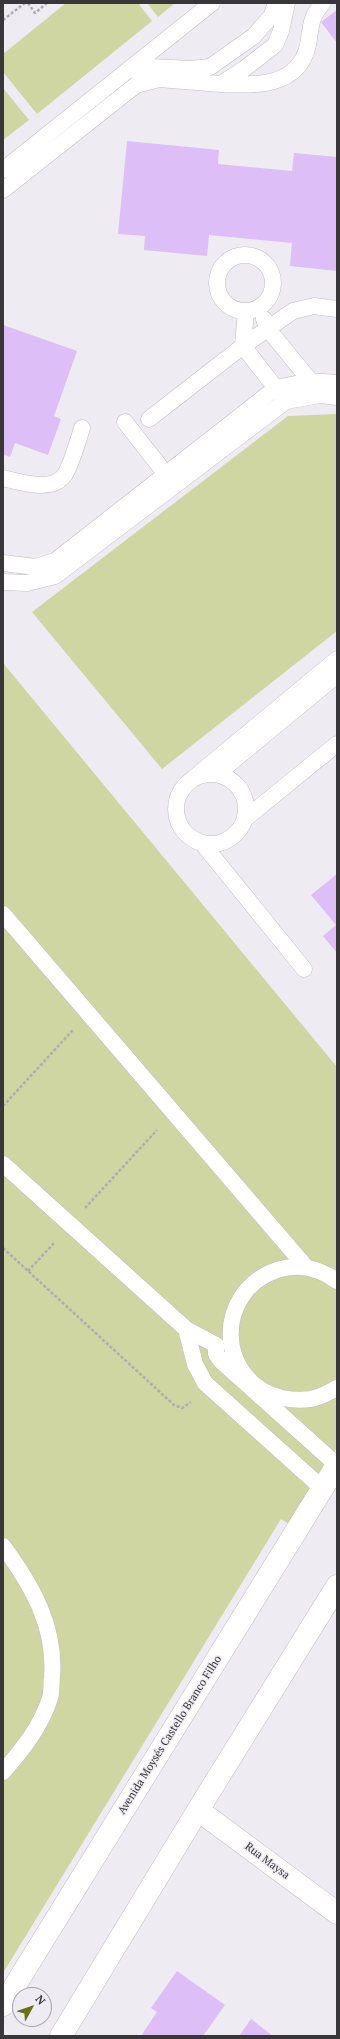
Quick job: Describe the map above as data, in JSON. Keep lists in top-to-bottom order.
{
  "streets": {
    "street": ["Avenida Moysés Castello Branco Filho", "Rua Maysa"]
  },
  "north": "top right"
}
